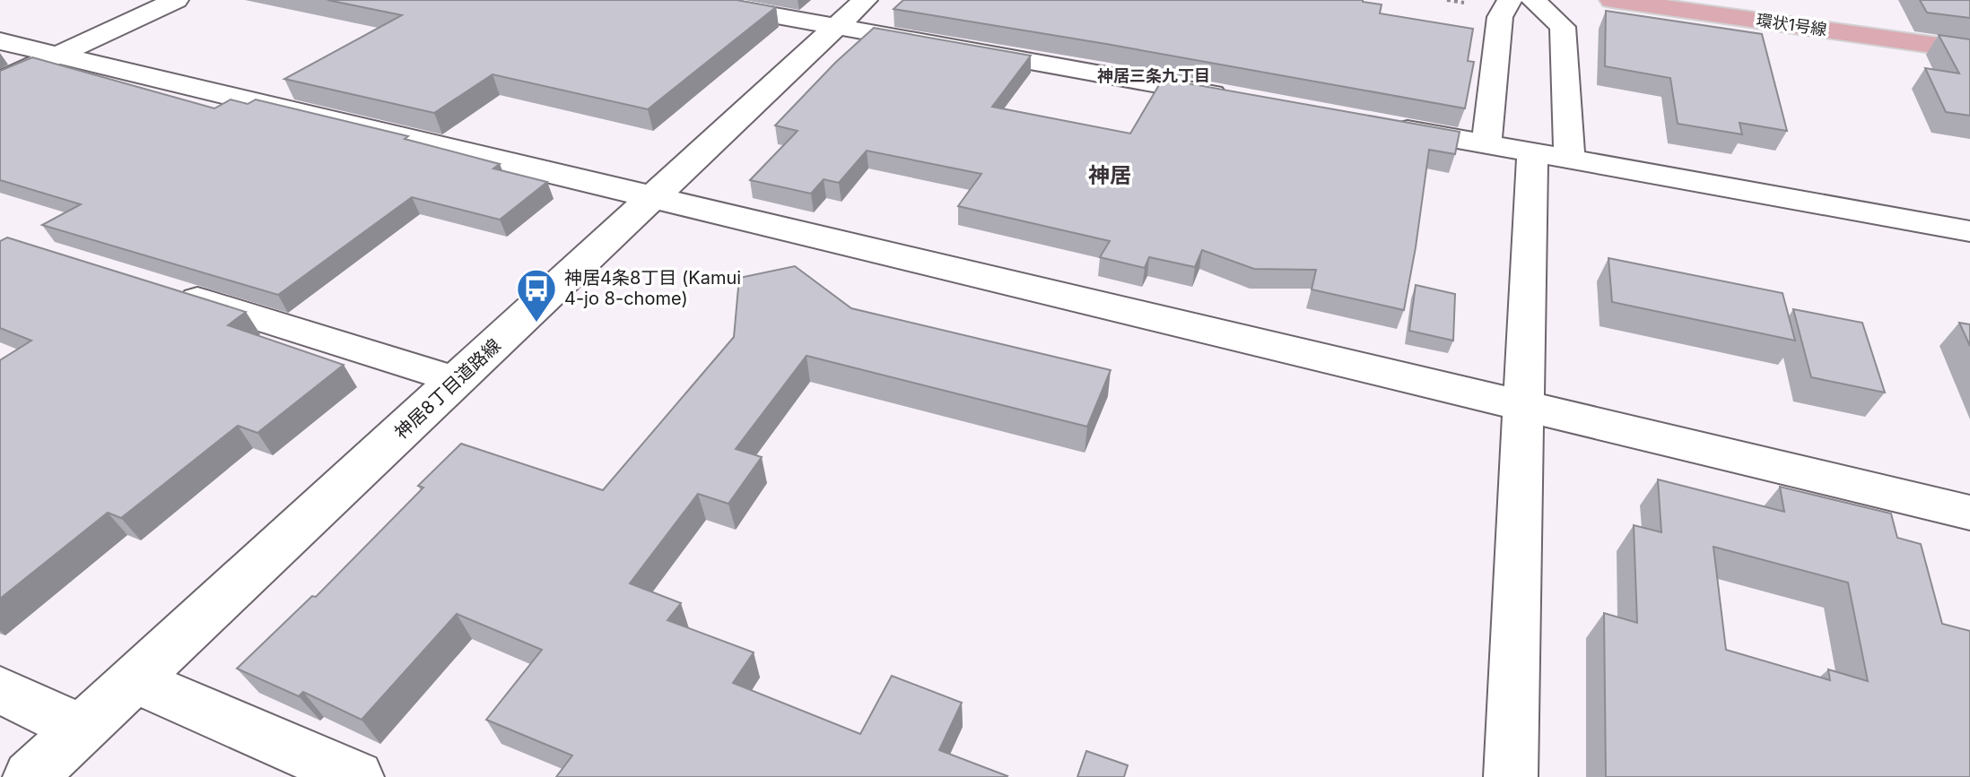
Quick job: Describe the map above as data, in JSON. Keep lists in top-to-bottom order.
{
  "streets": {
    "main road": ["環状1号線"],
    "street": ["神居8丁目道路線"]
  },
  "districts": ["神居三条九丁目", "神居"],
  "places": {
    "bus stop": ["神居4条8丁目 (Kamui 4-jo 8-chome)"]
  }
}
